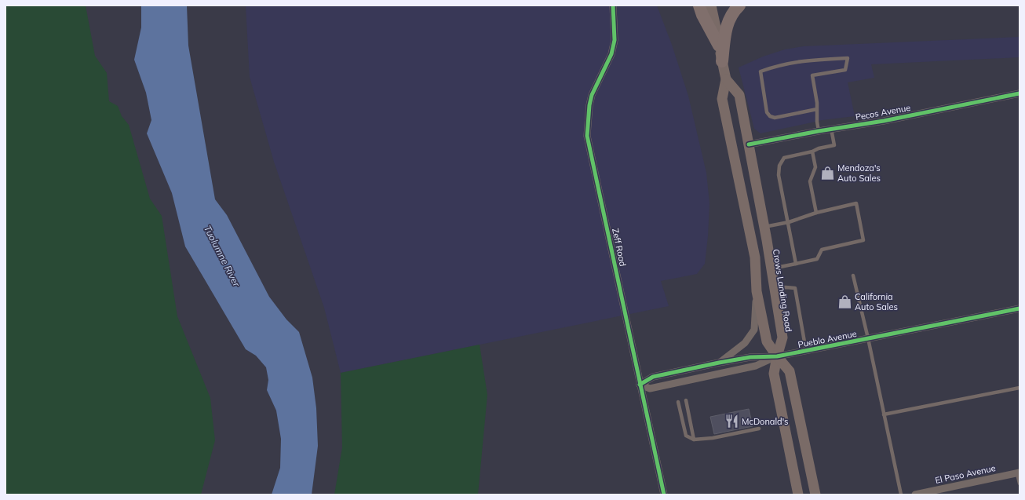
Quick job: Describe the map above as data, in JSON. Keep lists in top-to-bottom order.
{
  "streets": {
    "main road": ["Crows Landing Road"],
    "street": [
      "Pecos Avenue",
      "Zeff Road",
      "Pueblo Avenue",
      "El Paso Avenue"
    ]
  },
  "crossings": [
    ["Pecos Avenue", "Crows Landing Road"],
    ["Zeff Road", "Pueblo Avenue"],
    ["Crows Landing Road", "Pueblo Avenue"]
  ],
  "water": ["Tuolumne River"],
  "places": {
    "shop": ["Mendoza's Auto Sales", "California Auto Sales"],
    "restaurant": ["McDonald's"]
  }
}
